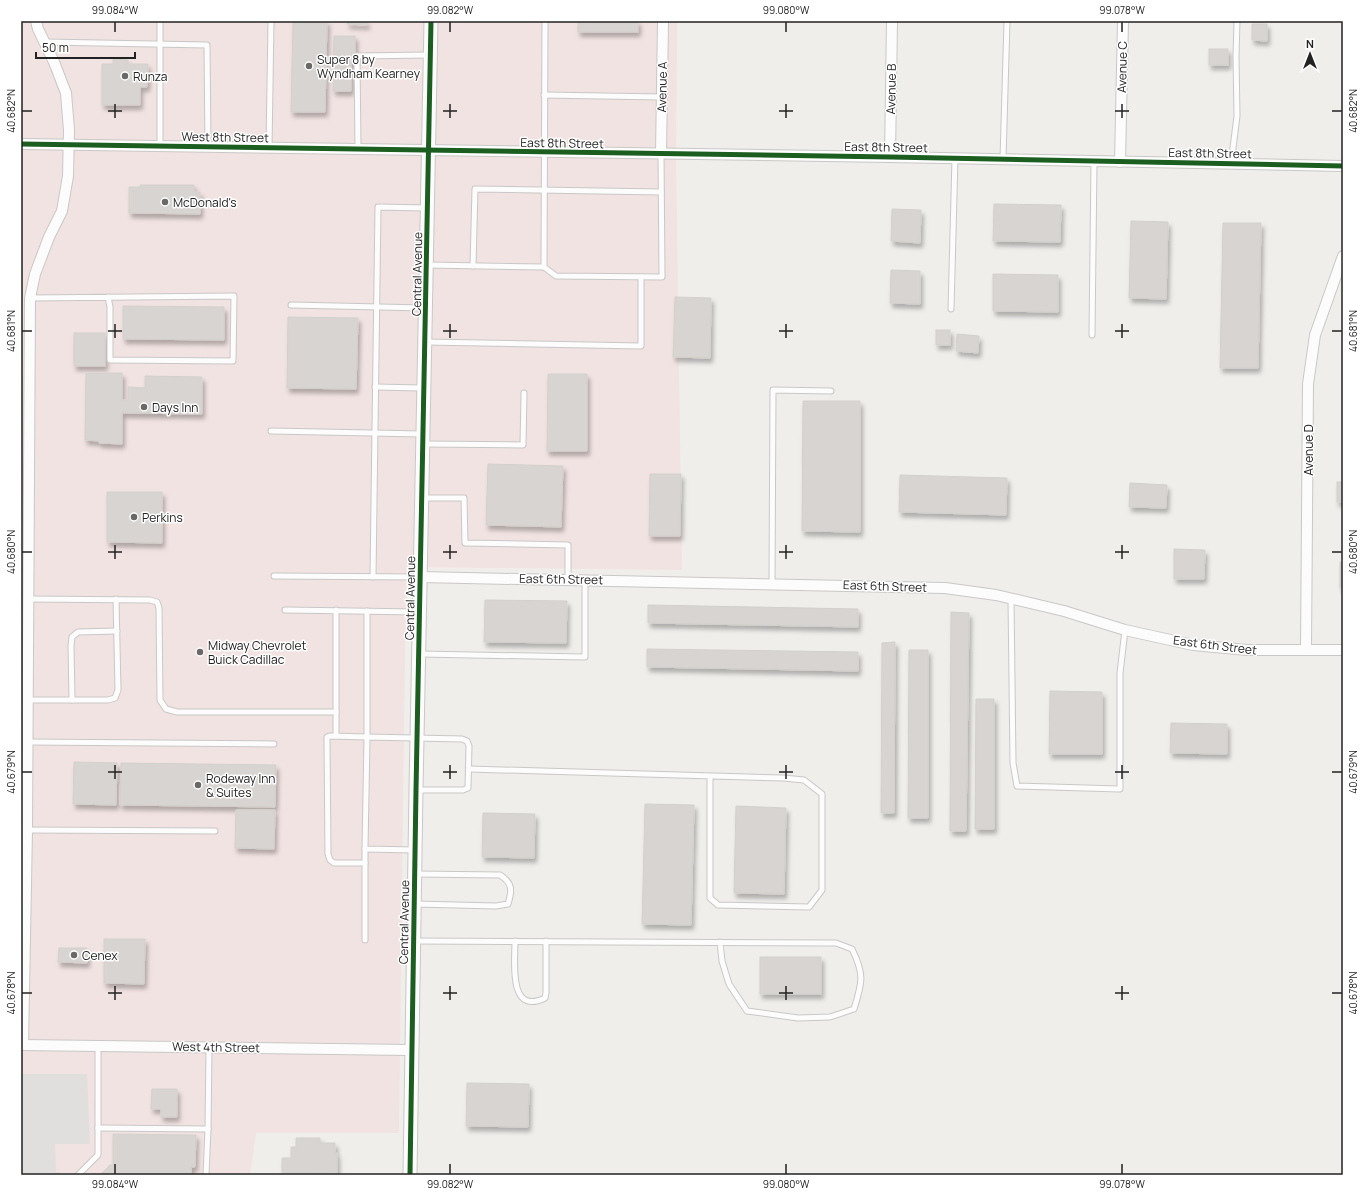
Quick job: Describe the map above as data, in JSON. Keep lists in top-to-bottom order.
{
  "streets": {
    "street": [
      "Avenue C",
      "Avenue A",
      "Avenue B",
      "West 8th Street",
      "East 8th Street",
      "Central Avenue",
      "Avenue D",
      "East 6th Street",
      "West 4th Street"
    ]
  },
  "crossings": [
    ["Avenue C", "East 8th Street"],
    ["Avenue A", "East 8th Street"],
    ["Avenue B", "East 8th Street"],
    ["West 8th Street", "East 8th Street"],
    ["West 8th Street", "Central Avenue"],
    ["East 8th Street", "Central Avenue"],
    ["Central Avenue", "East 6th Street"],
    ["Central Avenue", "West 4th Street"],
    ["Avenue D", "East 6th Street"]
  ],
  "places": [
    "Super 8 by Wyndham Kearney",
    "Runza",
    "McDonald's",
    "Days Inn",
    "Perkins",
    "Midway Chevrolet Buick Cadillac",
    "Rodeway Inn & Suites",
    "Cenex"
  ],
  "scale_bar": "50 m",
  "north": "top",
  "coordinates": [
    "99.084°W",
    "99.082°W",
    "99.080°W",
    "99.078°W",
    "40.682°N",
    "40.681°N",
    "40.680°N",
    "40.679°N",
    "40.678°N"
  ]
}
